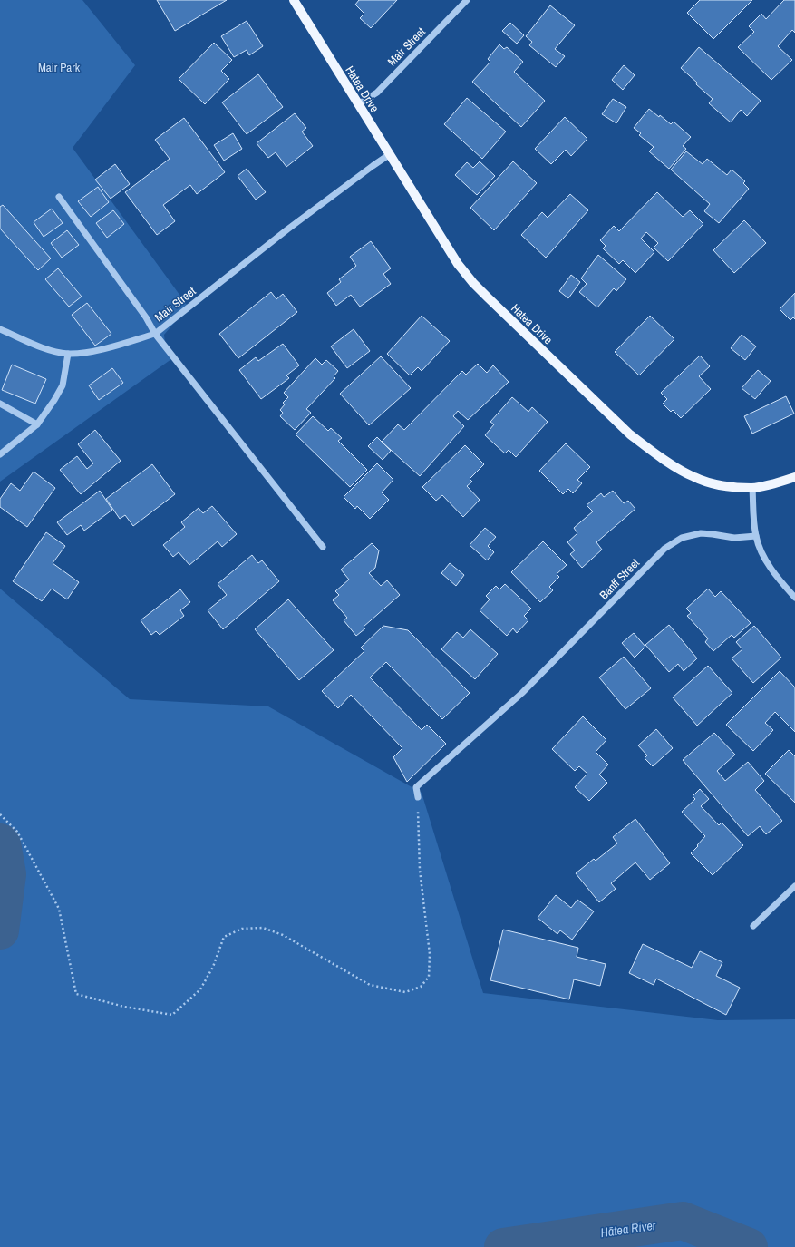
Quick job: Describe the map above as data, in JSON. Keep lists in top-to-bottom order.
{
  "streets": {
    "main road": ["Hatea Drive"],
    "street": ["Mair Street", "Banff Street"]
  },
  "crossings": [
    ["Mair Street", "Hatea Drive"]
  ],
  "water": ["Hātea River"],
  "parks": ["Mair Park"]
}
